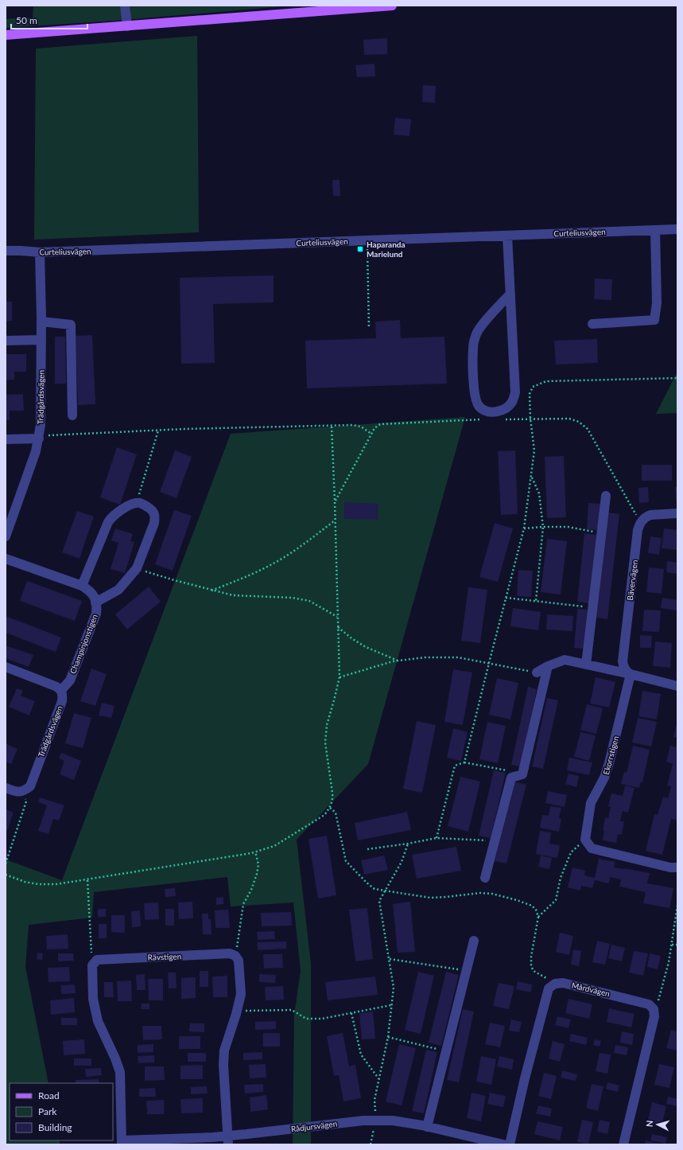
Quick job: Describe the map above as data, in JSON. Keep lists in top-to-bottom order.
{
  "streets": {
    "street": [
      "Curteliusvägen",
      "Trädgårdsvägen",
      "Bävervägen",
      "Champinjonstigen",
      "Ekorrstigen",
      "Rävstigen",
      "Mårdvägen",
      "Rådjursvägen"
    ]
  },
  "crossings": [
    ["Curteliusvägen", "Trädgårdsvägen"],
    ["Trädgårdsvägen", "Champinjonstigen"],
    ["Bävervägen", "Ekorrstigen"]
  ],
  "places": {
    "transit": ["Haparanda Marielund"]
  },
  "legend": ["Road", "Park", "Building"],
  "scale_bar": "50 m",
  "north": "left"
}
